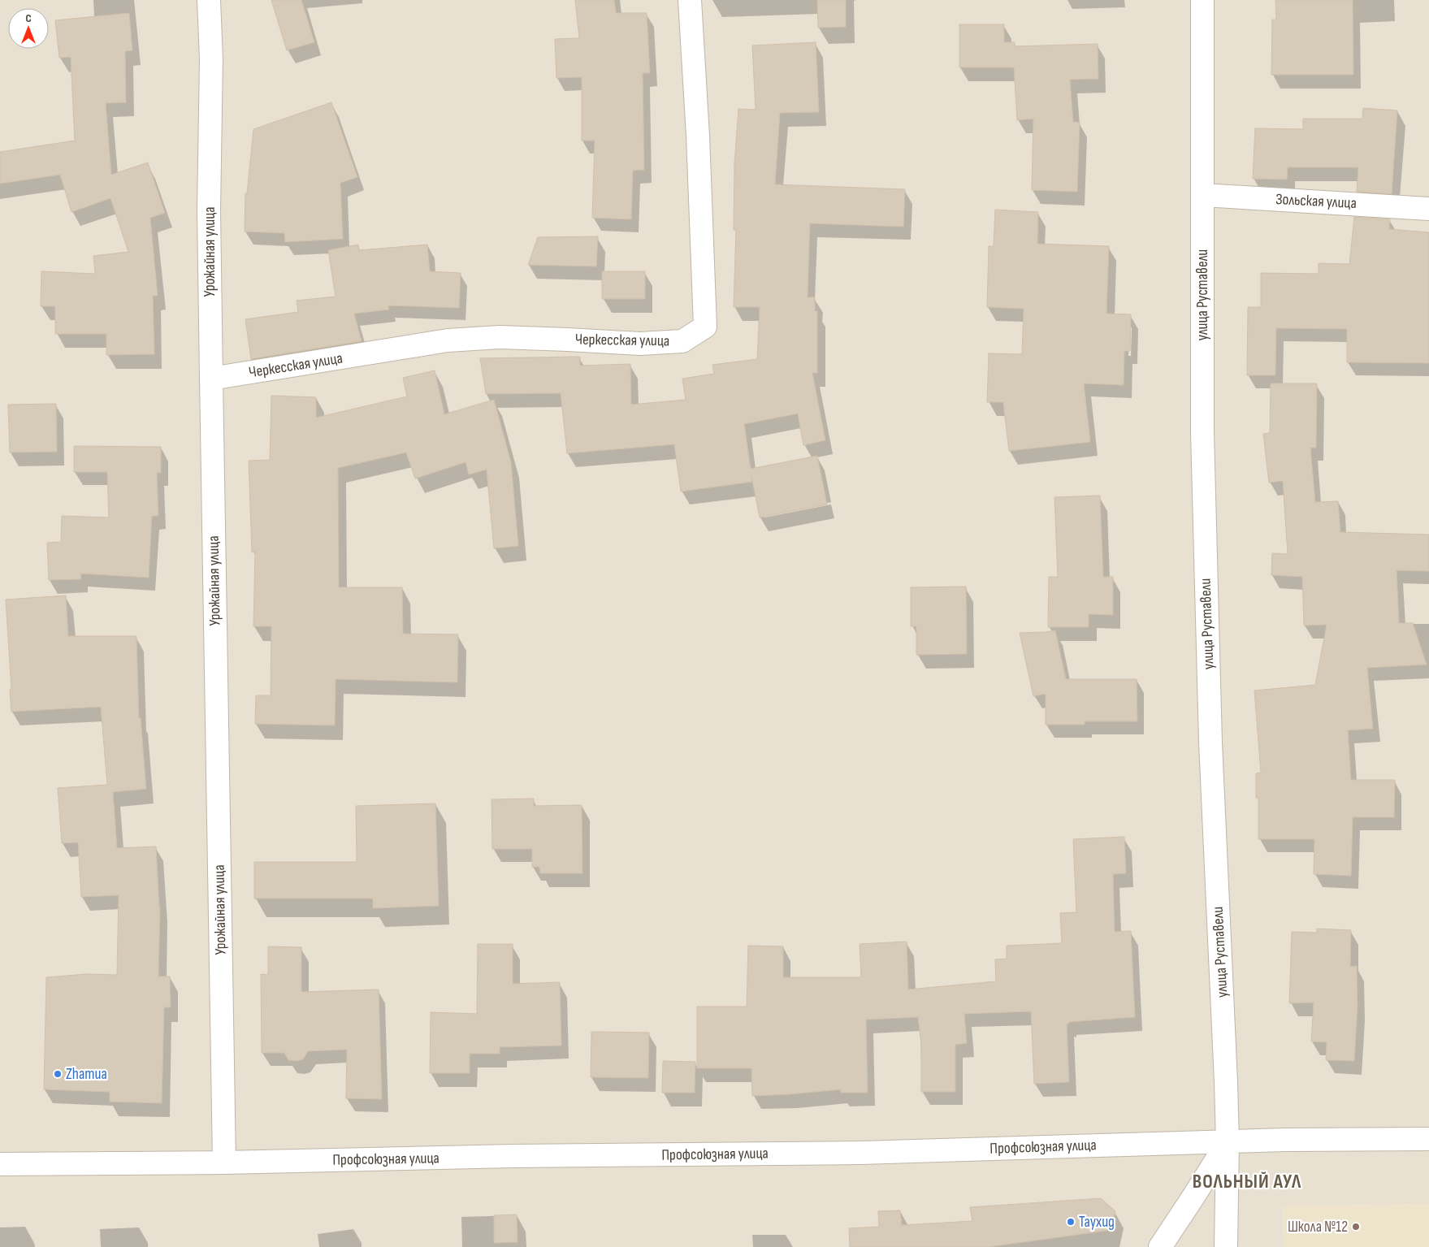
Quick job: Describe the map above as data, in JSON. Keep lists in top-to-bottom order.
{
  "streets": {
    "street": [
      "Зольская улица",
      "Урожайная улица",
      "улица Руставели",
      "Черкесская улица",
      "Профсоюзная улица"
    ]
  },
  "crossings": [
    ["Зольская улица", "улица Руставели"],
    ["Урожайная улица", "Черкесская улица"],
    ["Урожайная улица", "Профсоюзная улица"],
    ["улица Руставели", "Профсоюзная улица"]
  ],
  "districts": ["ВОЛЬНЫЙ АУЛ"],
  "places": ["Zhamua", "Таухид", "Школа №12"],
  "north": "top"
}
